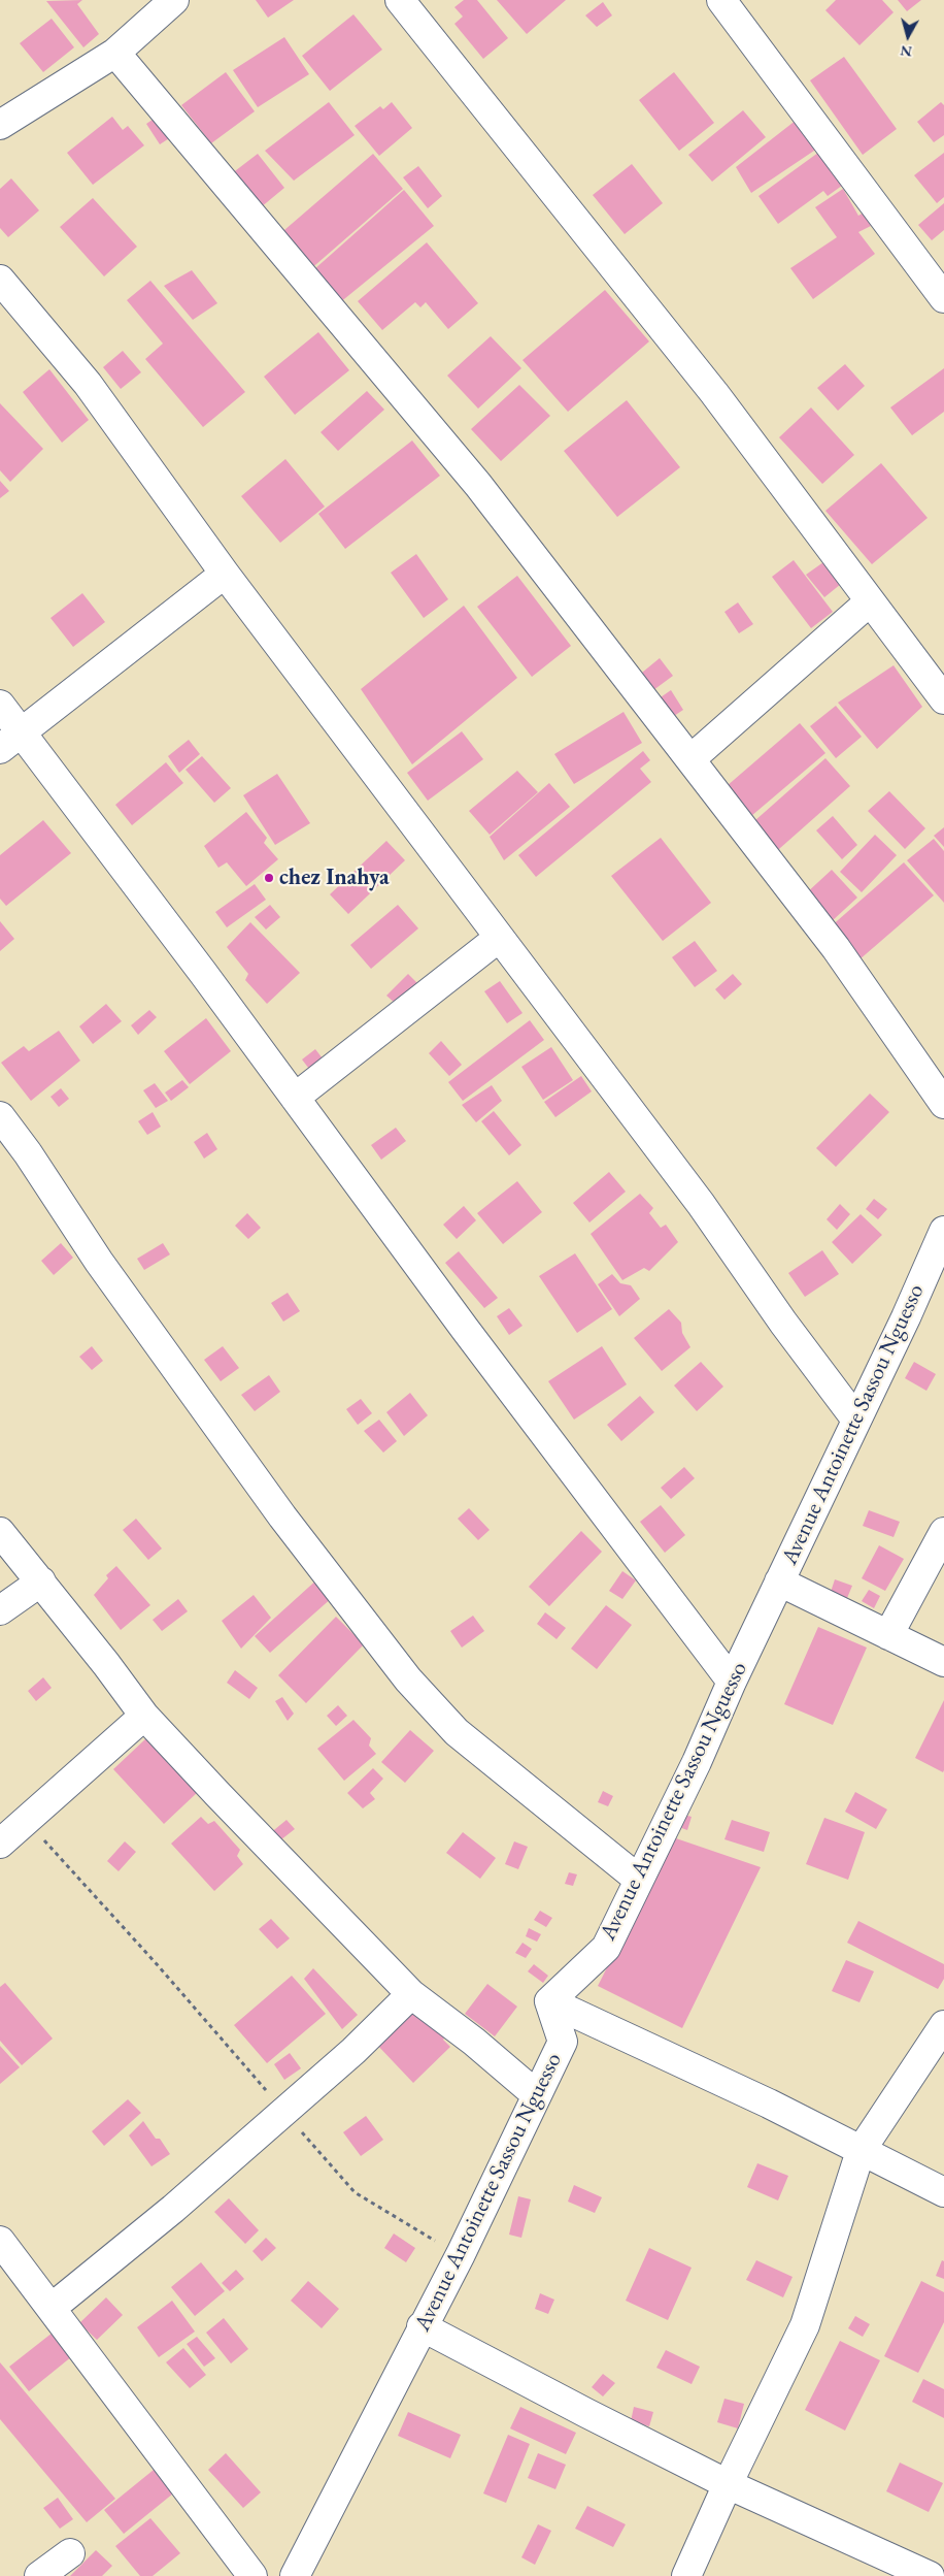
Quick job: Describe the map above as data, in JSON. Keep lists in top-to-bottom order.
{
  "streets": {
    "street": ["Avenue Antoinette Sassou Nguesso"]
  },
  "places": ["chez Inahya"],
  "north": "bottom"
}
